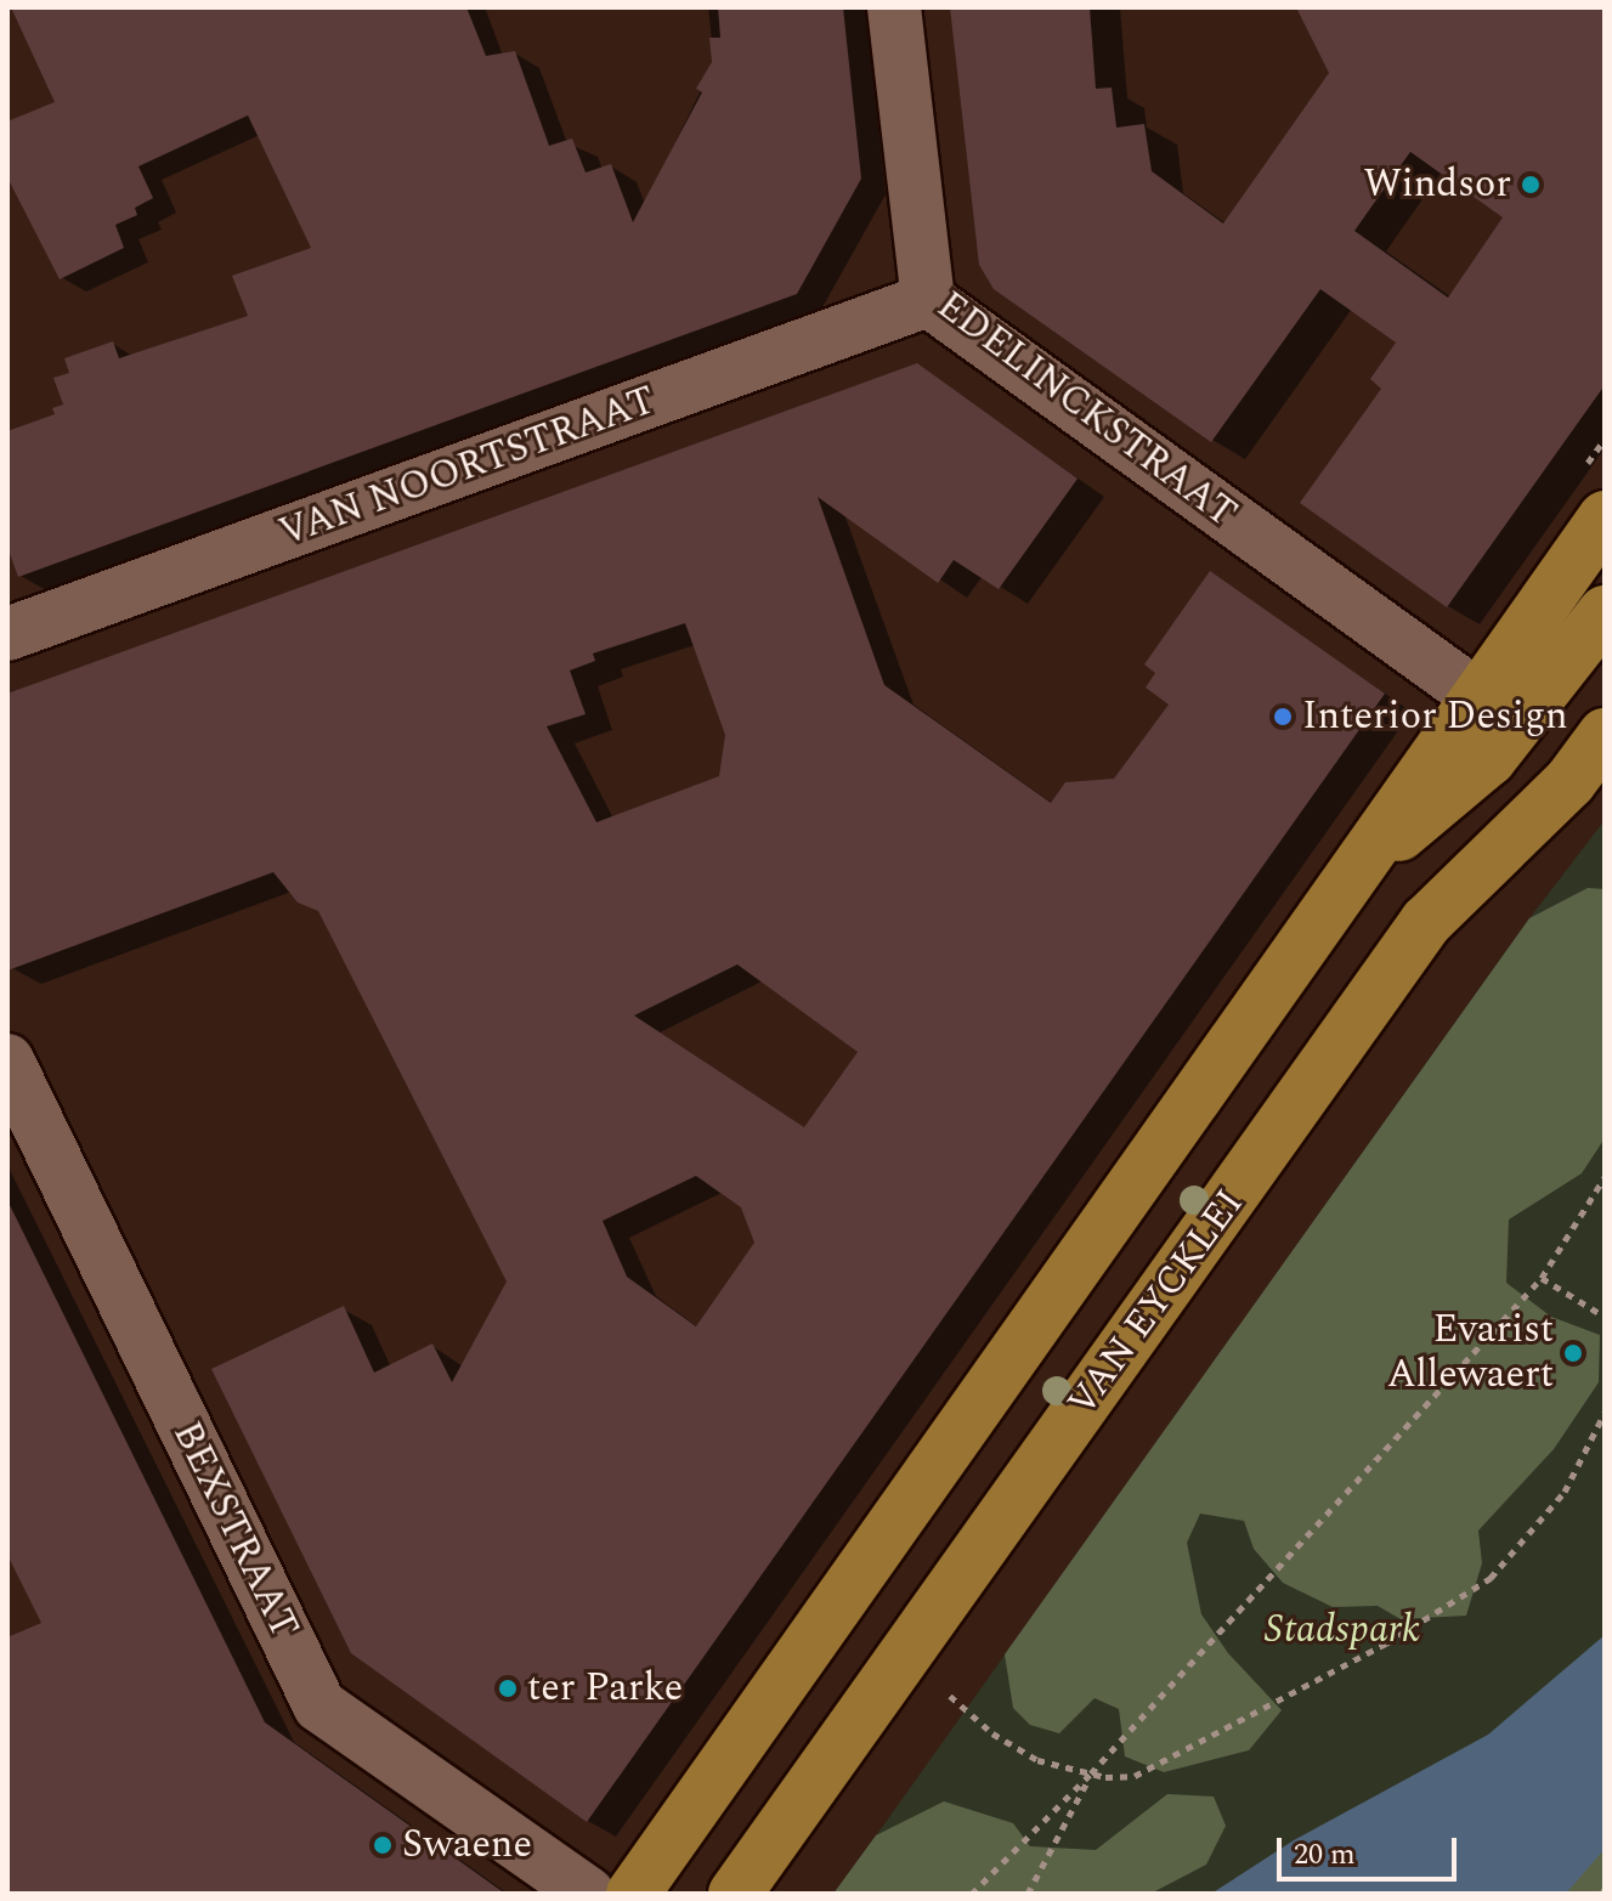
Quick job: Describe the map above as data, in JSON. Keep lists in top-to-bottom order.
{
  "streets": {
    "main road": ["VAN EYCKLEI"],
    "street": ["EDELINCKSTRAAT", "VAN NOORTSTRAAT", "BEXSTRAAT"]
  },
  "crossings": [
    ["EDELINCKSTRAAT", "VAN NOORTSTRAAT"]
  ],
  "parks": ["Stadspark"],
  "places": [
    "Windsor",
    "Interior Design",
    "Evarist Allewaert",
    "ter Parke",
    "Swaene"
  ],
  "scale_bar": "20 m"
}
